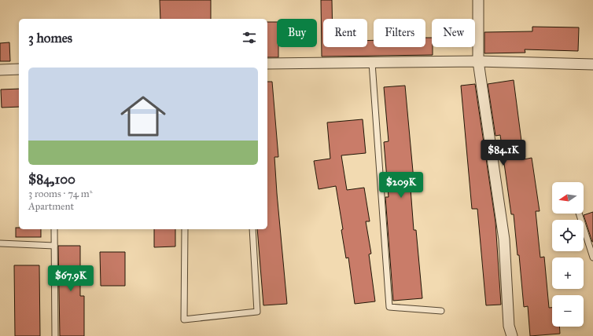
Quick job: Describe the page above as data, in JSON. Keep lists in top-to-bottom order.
{
  "north": "left",
  "page": {
    "chip": [
      "Buy",
      "Rent",
      "Filters",
      "New"
    ],
    "heading": "3 homes",
    "list": [
      {
        "name": "$84,100",
        "note": "3 rooms · 74 m² · Apartment"
      }
    ],
    "price": ["$84.1K", "$209K", "$67.9K"],
    "map_buttons": ["+", "−"]
  }
}
